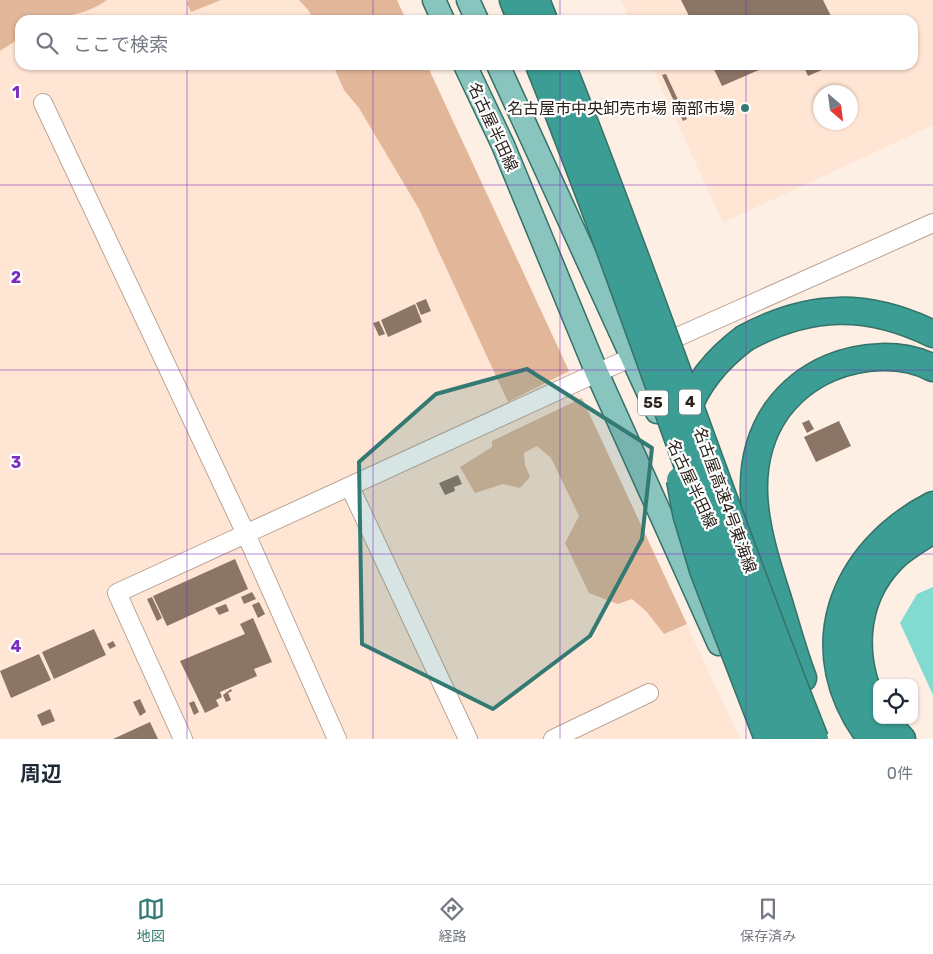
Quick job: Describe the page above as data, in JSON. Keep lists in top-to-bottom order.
{
  "streets": {
    "highway": ["4", "名古屋高速4号東海線"],
    "main road": ["名古屋半田線", "55"]
  },
  "places": ["名古屋市中央卸売市場 南部市場"],
  "north": "bottom right",
  "page": {
    "search": "ここで検索",
    "heading": ["周辺", "0件"],
    "nav": ["地図", "経路", "保存済み"]
  },
  "grid": {
    "rows": [
      "1",
      "2",
      "3",
      "4"
    ]
  }
}
